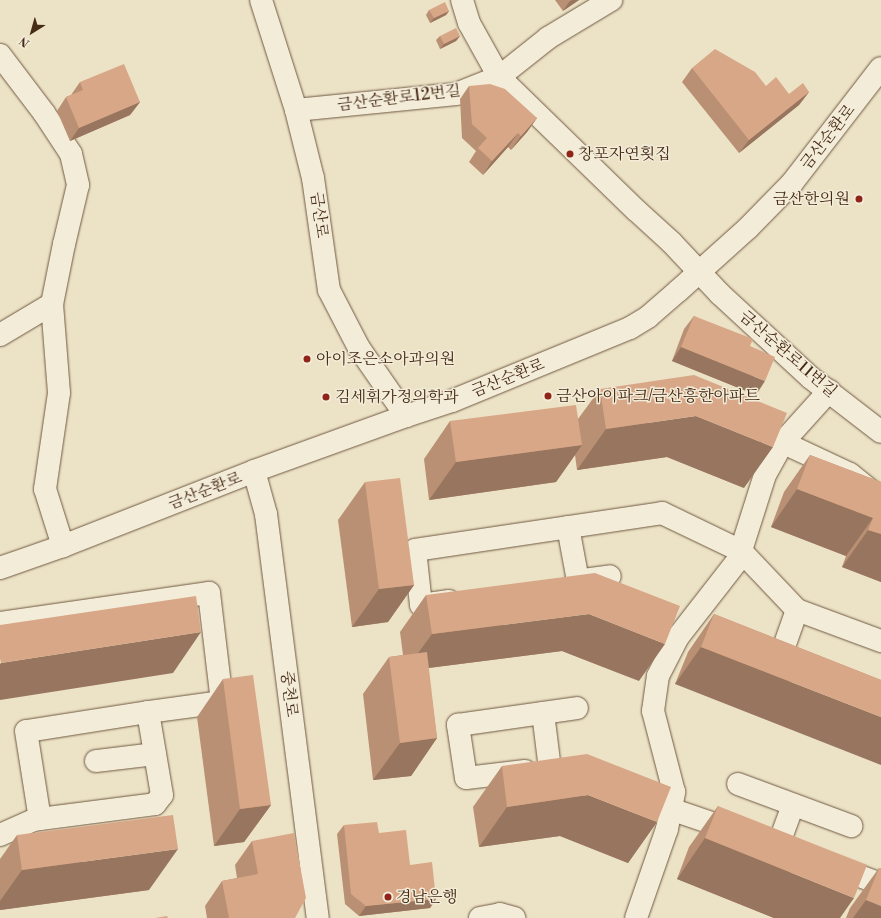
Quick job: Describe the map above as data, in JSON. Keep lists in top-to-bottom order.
{
  "streets": {
    "street": [
      "금산순환로12번길",
      "금산순환로",
      "금산로",
      "금산순환로11번길",
      "중천로"
    ]
  },
  "crossings": [
    ["금산순환로12번길", "금산로"],
    ["금산순환로", "금산로"],
    ["금산순환로", "금산순환로11번길"],
    ["금산순환로", "중천로"]
  ],
  "places": [
    "창포자연횟집",
    "금산한의원",
    "아이조은소아과의원",
    "금산아이파크/금산흥한아파트",
    "김세휘가정의학과",
    "경남은행"
  ],
  "north": "bottom left"
}
